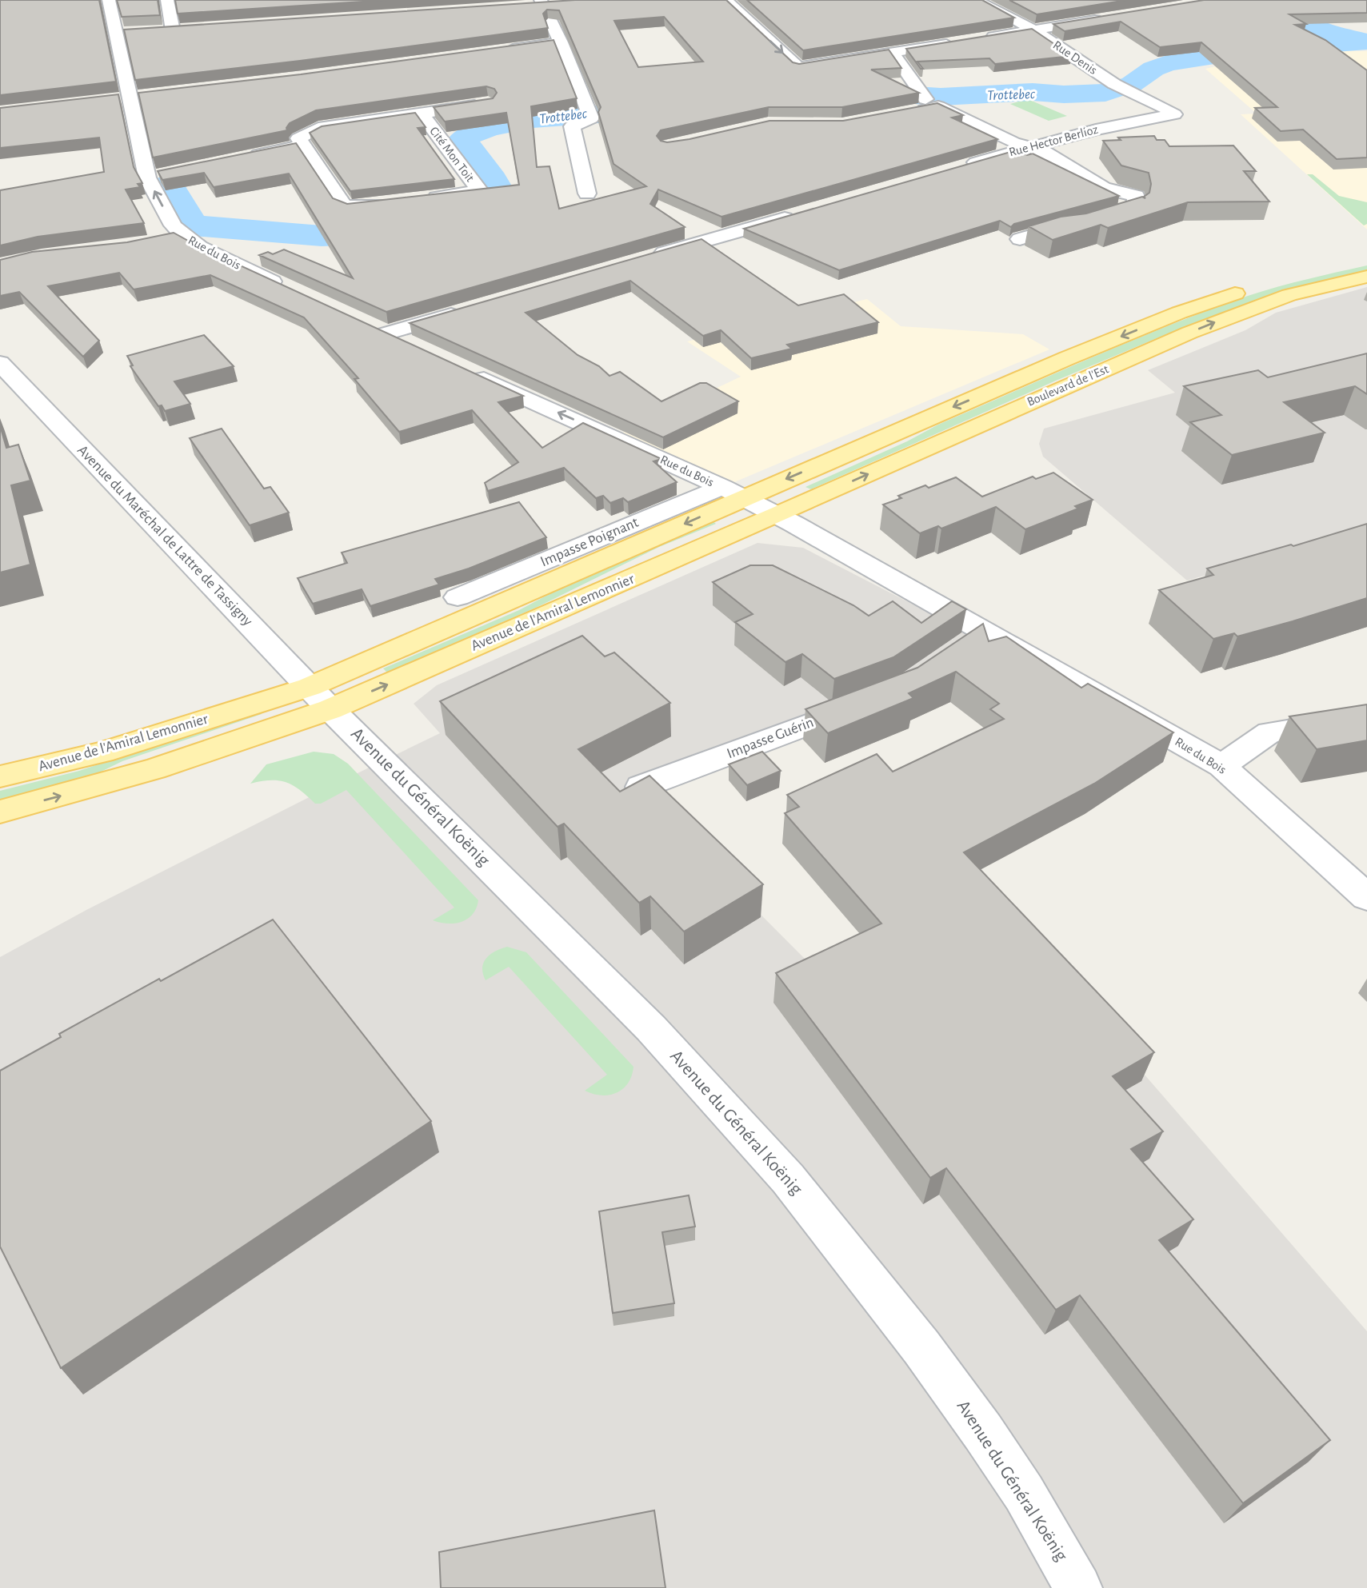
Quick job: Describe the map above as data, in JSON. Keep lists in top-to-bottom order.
{
  "streets": {
    "main road": ["Boulevard de l'Est", "Avenue de l'Amiral Lemonnier"],
    "street": [
      "Rue Denis",
      "Rue Hector Berlioz",
      "Cité Mon Toit",
      "Rue du Bois",
      "Avenue du Maréchal de Lattre de Tassigny",
      "Impasse Poignant",
      "Impasse Guérin",
      "Avenue du Général Koënig"
    ]
  },
  "crossings": [
    ["Rue Denis", "Rue Hector Berlioz"],
    ["Rue du Bois", "Boulevard de l'Est"],
    ["Rue du Bois", "Impasse Poignant"],
    ["Rue du Bois", "Avenue de l'Amiral Lemonnier"],
    ["Boulevard de l'Est", "Avenue de l'Amiral Lemonnier"],
    ["Avenue du Maréchal de Lattre de Tassigny", "Avenue de l'Amiral Lemonnier"],
    ["Avenue du Maréchal de Lattre de Tassigny", "Avenue du Général Koënig"],
    ["Impasse Poignant", "Avenue de l'Amiral Lemonnier"],
    ["Avenue de l'Amiral Lemonnier", "Avenue du Général Koënig"]
  ],
  "one_way": ["Boulevard de l'Est"],
  "water": ["Trottebec"]
}
